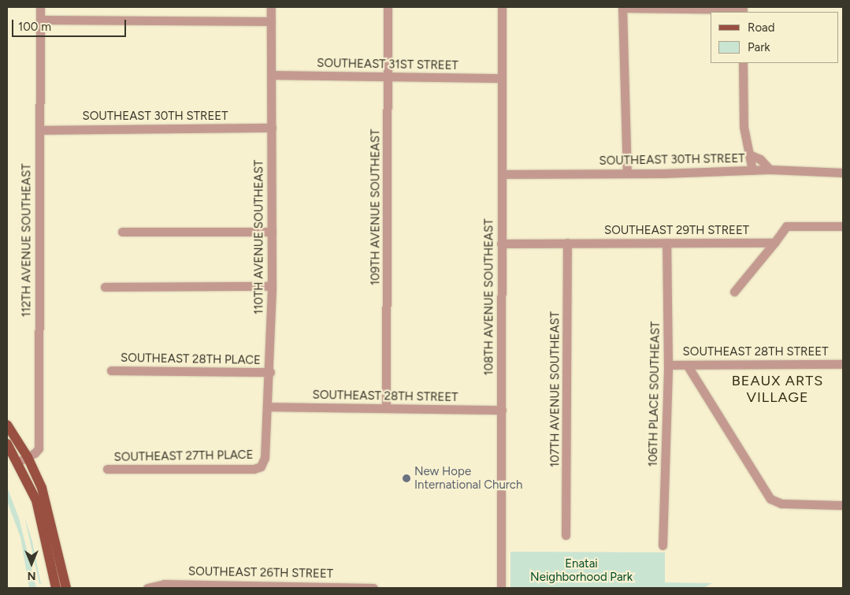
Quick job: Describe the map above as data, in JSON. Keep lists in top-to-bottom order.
{
  "streets": {
    "street": [
      "SOUTHEAST 31ST STREET",
      "SOUTHEAST 30TH STREET",
      "109TH AVENUE SOUTHEAST",
      "SOUTHEAST 29TH STREET",
      "110TH AVENUE SOUTHEAST",
      "112TH AVENUE SOUTHEAST",
      "108TH AVENUE SOUTHEAST",
      "SOUTHEAST 28TH STREET",
      "SOUTHEAST 28TH PLACE",
      "107TH AVENUE SOUTHEAST",
      "106TH PLACE SOUTHEAST",
      "SOUTHEAST 27TH PLACE",
      "SOUTHEAST 26TH STREET"
    ]
  },
  "crossings": [
    ["SOUTHEAST 31ST STREET", "109TH AVENUE SOUTHEAST"],
    ["SOUTHEAST 31ST STREET", "110TH AVENUE SOUTHEAST"],
    ["SOUTHEAST 31ST STREET", "108TH AVENUE SOUTHEAST"],
    ["SOUTHEAST 30TH STREET", "110TH AVENUE SOUTHEAST"],
    ["SOUTHEAST 30TH STREET", "112TH AVENUE SOUTHEAST"],
    ["SOUTHEAST 30TH STREET", "108TH AVENUE SOUTHEAST"],
    ["109TH AVENUE SOUTHEAST", "SOUTHEAST 28TH STREET"],
    ["SOUTHEAST 29TH STREET", "108TH AVENUE SOUTHEAST"],
    ["SOUTHEAST 29TH STREET", "107TH AVENUE SOUTHEAST"],
    ["SOUTHEAST 29TH STREET", "106TH PLACE SOUTHEAST"],
    ["110TH AVENUE SOUTHEAST", "SOUTHEAST 28TH STREET"],
    ["110TH AVENUE SOUTHEAST", "SOUTHEAST 28TH PLACE"],
    ["110TH AVENUE SOUTHEAST", "SOUTHEAST 27TH PLACE"],
    ["108TH AVENUE SOUTHEAST", "SOUTHEAST 28TH STREET"],
    ["SOUTHEAST 28TH STREET", "106TH PLACE SOUTHEAST"]
  ],
  "districts": ["BEAUX ARTS VILLAGE"],
  "parks": ["Enatai Neighborhood Park"],
  "places": ["New Hope International Church"],
  "legend": ["Road", "Park"],
  "scale_bar": "100 m",
  "north": "bottom"
}
